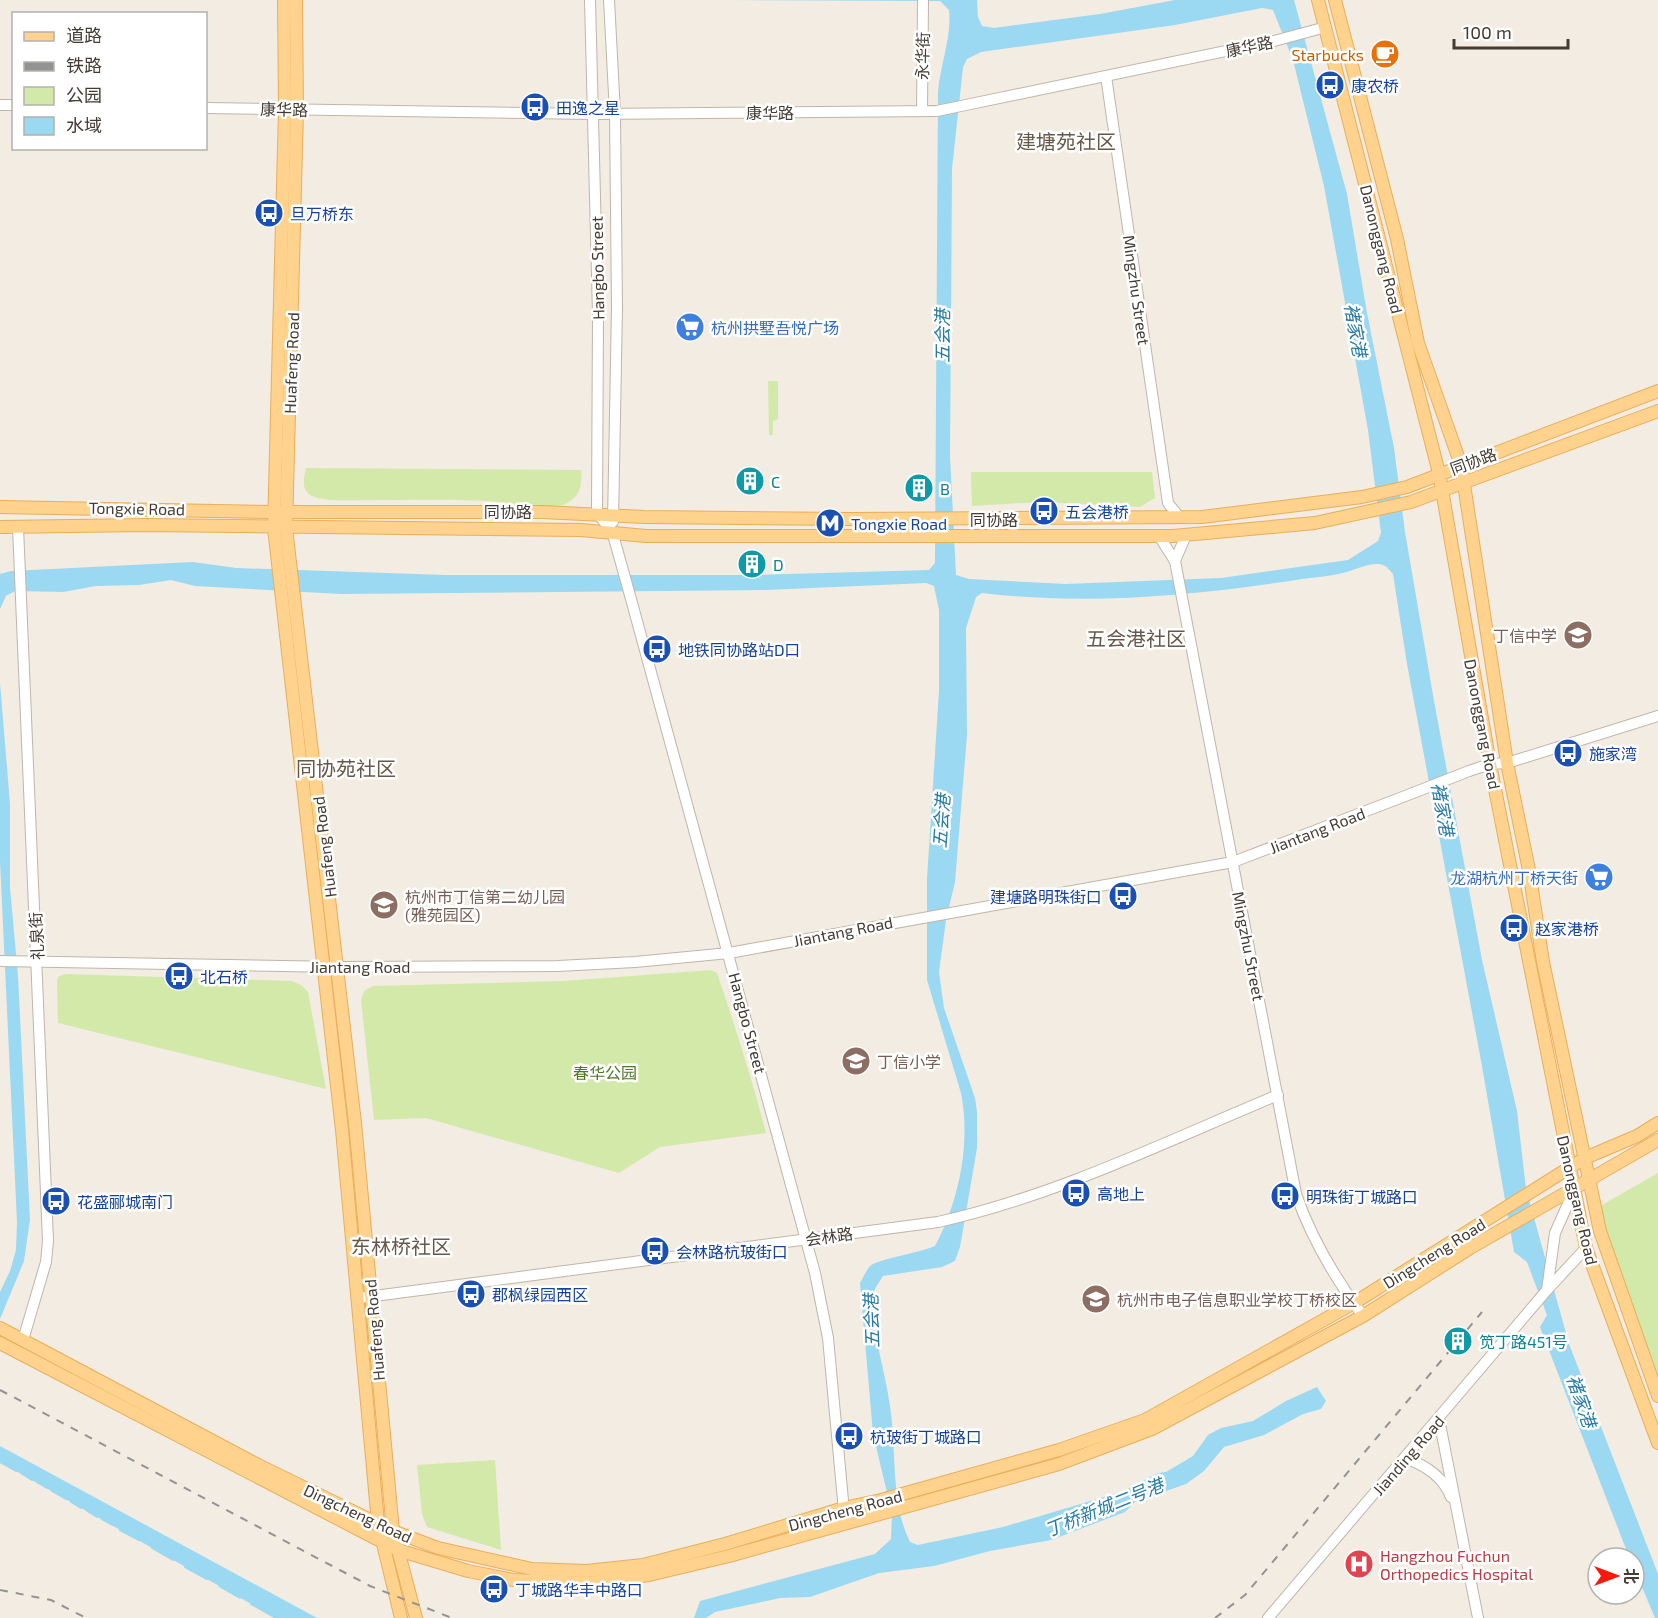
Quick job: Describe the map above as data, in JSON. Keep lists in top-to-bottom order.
{
  "streets": {
    "main road": [
      "Danonggang Road",
      "Huafeng Road",
      "同协路",
      "Tongxie Road",
      "Dingcheng Road"
    ],
    "street": [
      "康华路",
      "永华街",
      "Hangbo Street",
      "Mingzhu Street",
      "Jiantang Road",
      "礼泉街",
      "会林路",
      "Jianding Road"
    ]
  },
  "crossings": [
    ["康华路", "永华街"],
    ["康华路", "Danonggang Road"],
    ["康华路", "Hangbo Street"],
    ["康华路", "Mingzhu Street"],
    ["康华路", "Huafeng Road"],
    ["Danonggang Road", "同协路"],
    ["Danonggang Road", "Jiantang Road"],
    ["Danonggang Road", "Dingcheng Road"],
    ["Danonggang Road", "Jianding Road"],
    ["Hangbo Street", "同协路"],
    ["Hangbo Street", "Jiantang Road"],
    ["Hangbo Street", "会林路"],
    ["Hangbo Street", "Dingcheng Road"],
    ["Mingzhu Street", "同协路"],
    ["Mingzhu Street", "Jiantang Road"],
    ["Mingzhu Street", "会林路"],
    ["Mingzhu Street", "Dingcheng Road"],
    ["Huafeng Road", "同协路"],
    ["Huafeng Road", "Tongxie Road"],
    ["Huafeng Road", "Jiantang Road"],
    ["Huafeng Road", "会林路"],
    ["Huafeng Road", "Dingcheng Road"],
    ["同协路", "Tongxie Road"],
    ["Tongxie Road", "礼泉街"],
    ["Jiantang Road", "礼泉街"],
    ["礼泉街", "Dingcheng Road"]
  ],
  "districts": [
    "建塘苑社区",
    "五会港社区",
    "同协苑社区",
    "东林桥社区"
  ],
  "water": ["褚家港", "五会港", "丁桥新城二号港"],
  "parks": ["春华公园"],
  "places": {
    "cafe": ["Starbucks"],
    "bus stop": [
      "康农桥",
      "田逸之星",
      "旦万桥东",
      "五会港桥",
      "地铁同协路站D口",
      "施家湾",
      "建塘路明珠街口",
      "赵家港桥",
      "北石桥",
      "高地上",
      "明珠街丁城路口",
      "花盛郦城南门",
      "会林路杭玻街口",
      "郡枫绿园西区",
      "杭玻街丁城路口",
      "丁城路华丰中路口"
    ],
    "supermarket": ["杭州拱墅吾悦广场", "龙湖杭州丁桥天街"],
    "building": [
      "C",
      "B",
      "D",
      "笕丁路451号"
    ],
    "metro station": ["Tongxie Road"],
    "school or university": [
      "丁信中学",
      "杭州市丁信第二幼儿园 (雅苑园区)",
      "丁信小学",
      "杭州市电子信息职业学校丁桥校区"
    ],
    "hospital": ["Hangzhou Fuchun Orthopedics Hospital"]
  },
  "legend": [
    "道路",
    "铁路",
    "公园",
    "水域"
  ],
  "scale_bar": "100 m",
  "north": "right"
}
